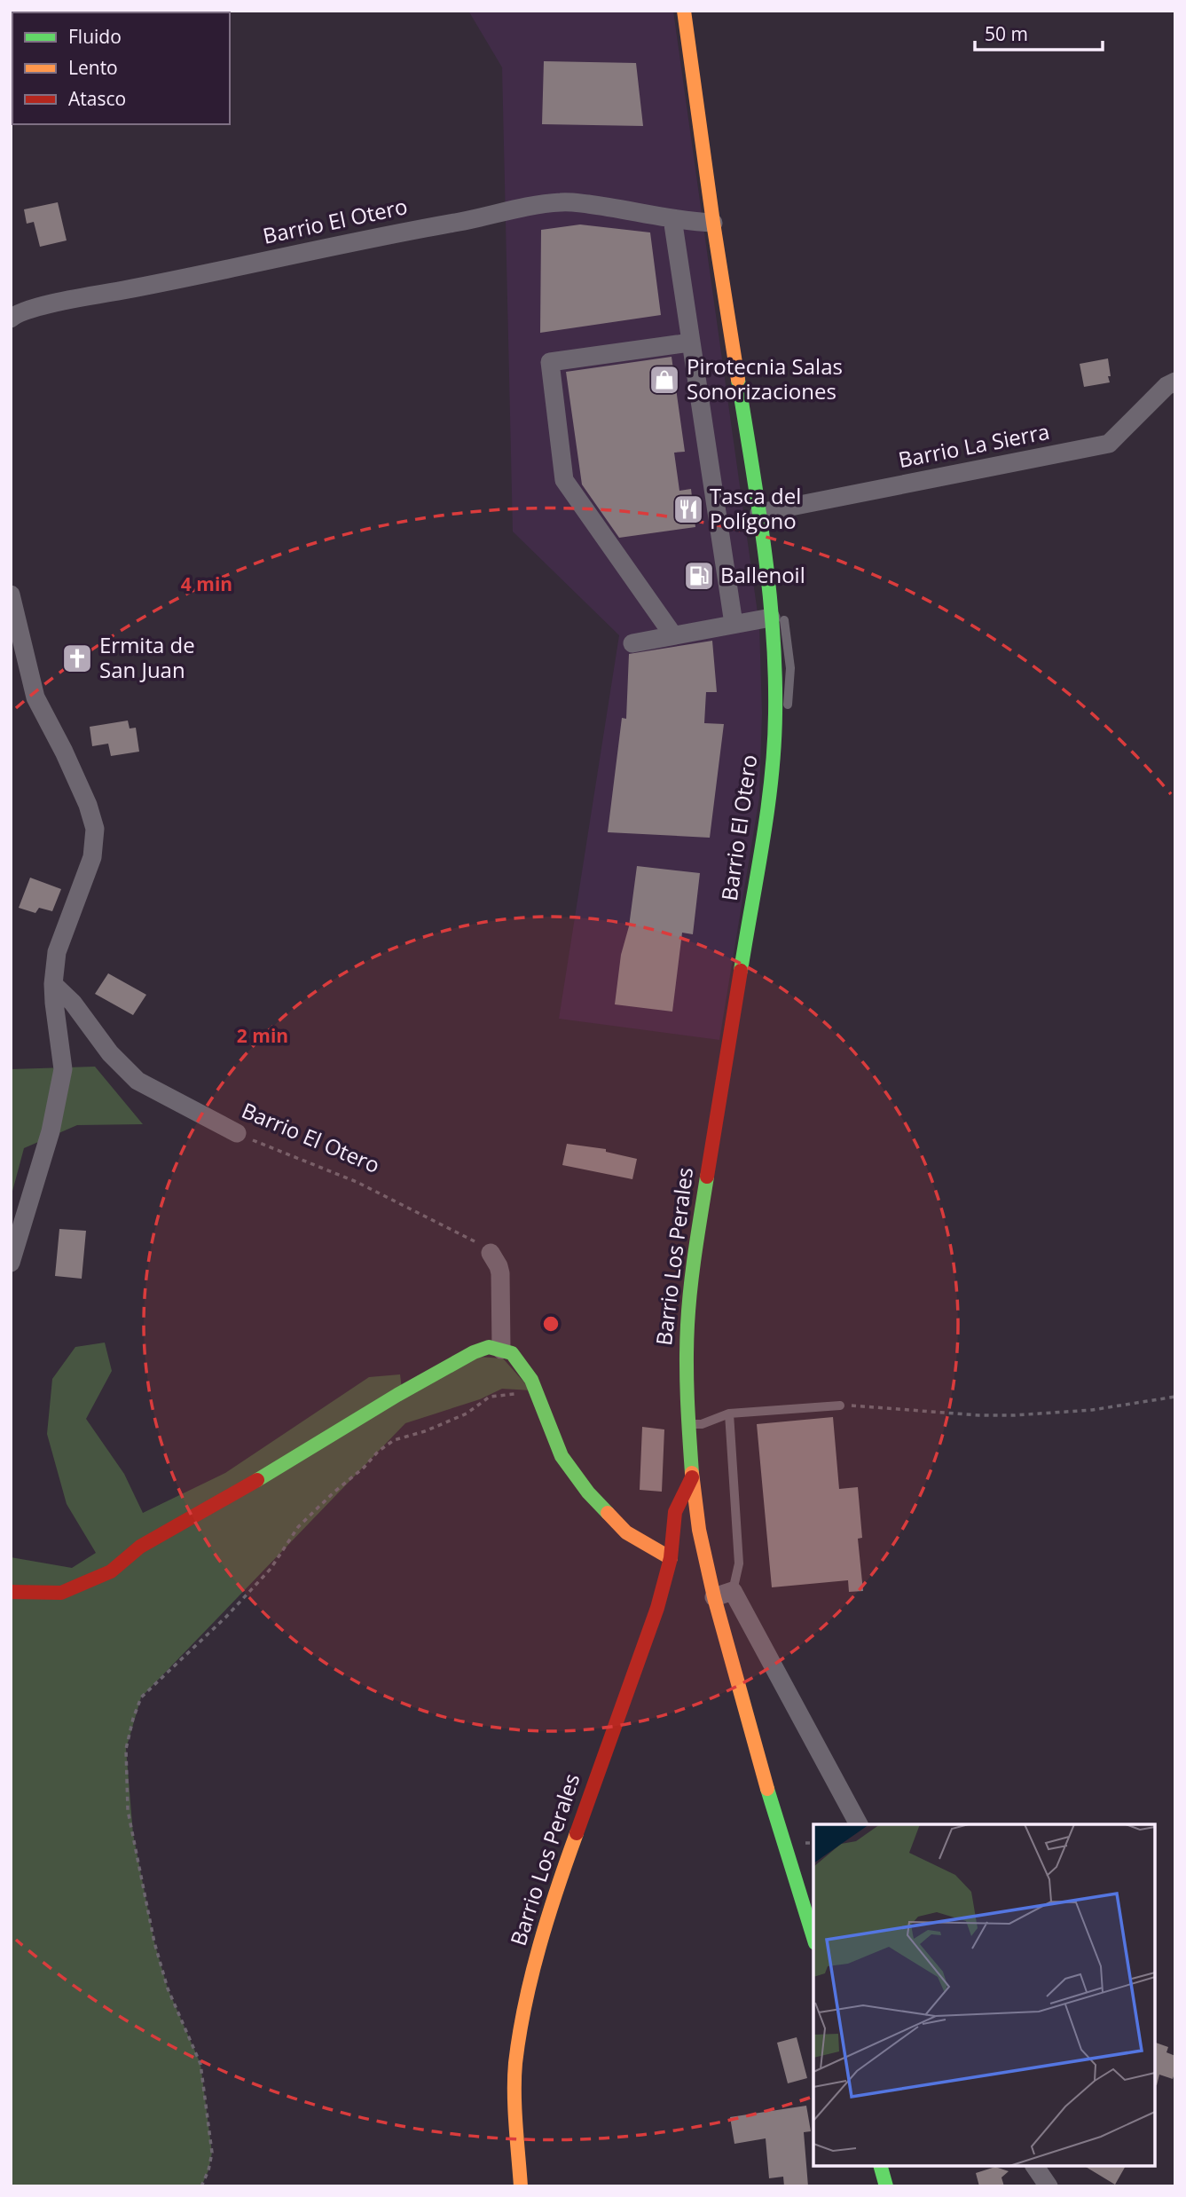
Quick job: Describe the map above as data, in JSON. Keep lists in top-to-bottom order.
{
  "streets": {
    "main road": ["Barrio El Otero", "Barrio Los Perales"],
    "street": ["Barrio La Sierra"]
  },
  "crossings": [
    ["Barrio El Otero", "Barrio La Sierra"],
    ["Barrio El Otero", "Barrio Los Perales"]
  ],
  "places": {
    "shop": ["Pirotecnia Salas Sonorizaciones"],
    "restaurant": ["Tasca del Polígono"],
    "fuel station": ["Ballenoil"],
    "church": ["Ermita de San Juan"]
  },
  "legend": ["Fluido", "Lento", "Atasco"],
  "scale_bar": "50 m",
  "rings": ["4 min", "2 min"]
}
